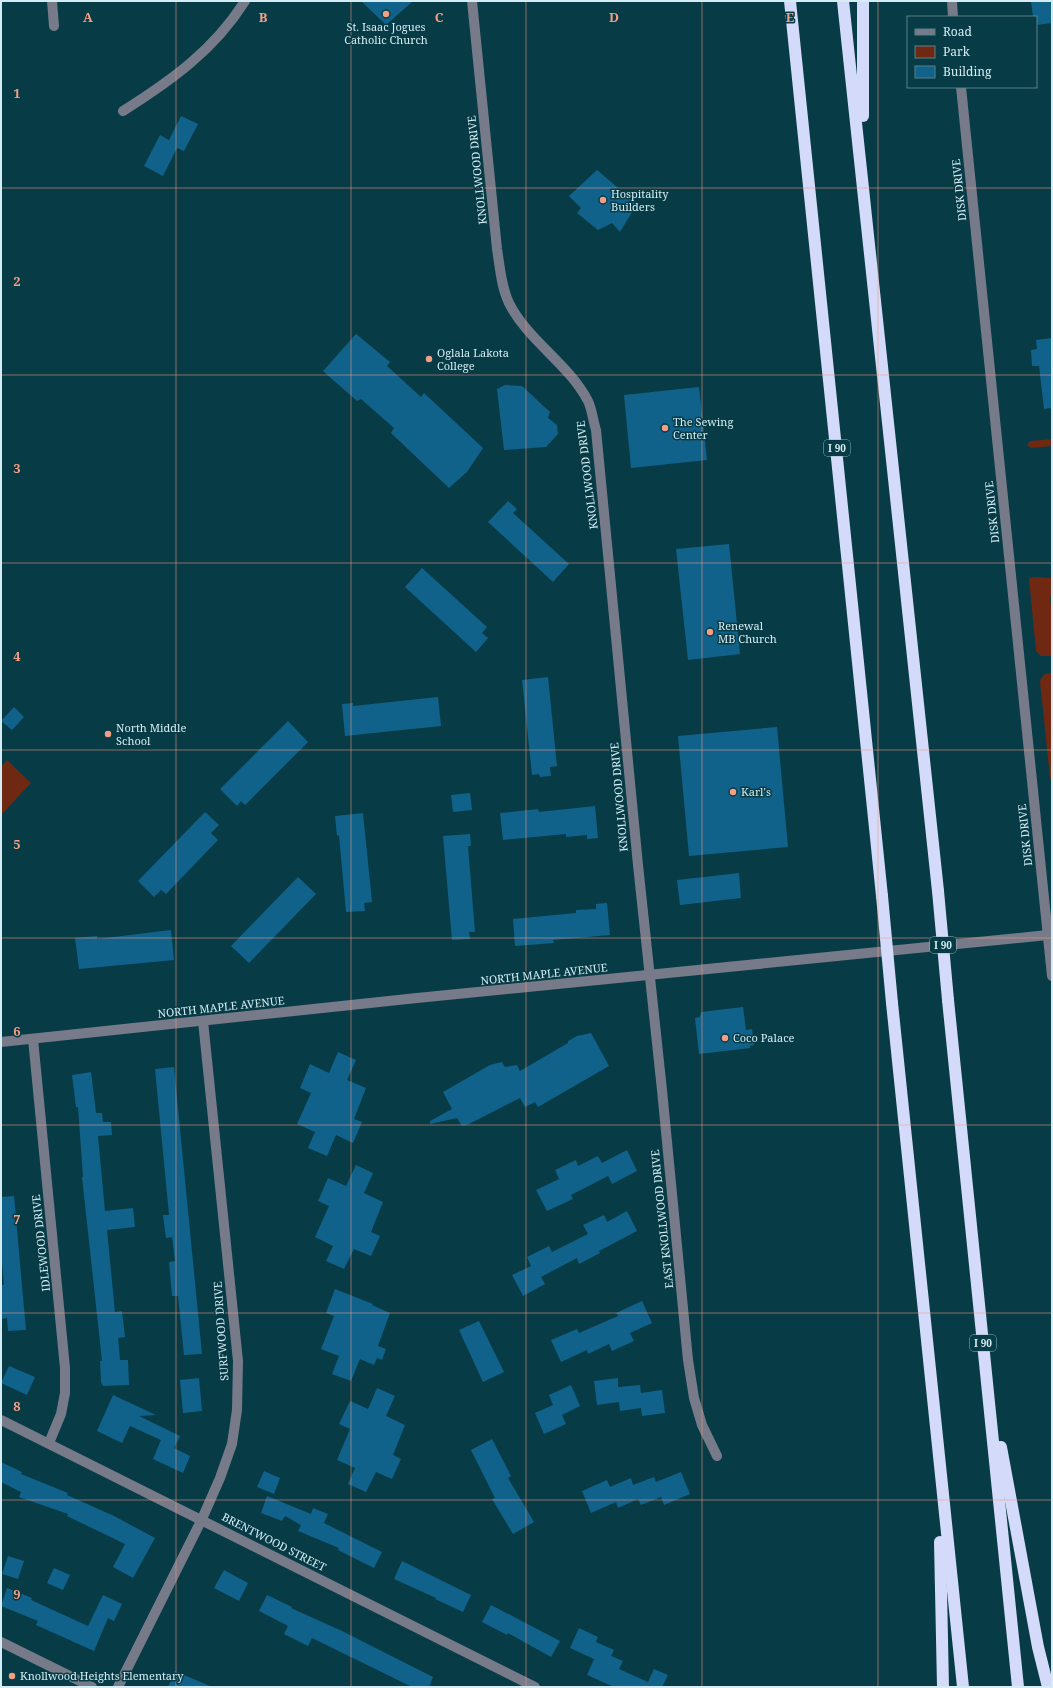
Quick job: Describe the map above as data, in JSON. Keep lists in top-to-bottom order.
{
  "streets": {
    "highway": ["I 90"],
    "street": [
      "KNOLLWOOD DRIVE",
      "DISK DRIVE",
      "NORTH MAPLE AVENUE",
      "EAST KNOLLWOOD DRIVE",
      "IDLEWOOD DRIVE",
      "SURFWOOD DRIVE",
      "BRENTWOOD STREET"
    ]
  },
  "crossings": [
    ["KNOLLWOOD DRIVE", "NORTH MAPLE AVENUE"],
    ["KNOLLWOOD DRIVE", "EAST KNOLLWOOD DRIVE"],
    ["DISK DRIVE", "NORTH MAPLE AVENUE"],
    ["NORTH MAPLE AVENUE", "EAST KNOLLWOOD DRIVE"],
    ["NORTH MAPLE AVENUE", "IDLEWOOD DRIVE"],
    ["NORTH MAPLE AVENUE", "SURFWOOD DRIVE"],
    ["IDLEWOOD DRIVE", "BRENTWOOD STREET"],
    ["SURFWOOD DRIVE", "BRENTWOOD STREET"]
  ],
  "places": [
    "St. Isaac Jogues Catholic Church",
    "Hospitality Builders",
    "Oglala Lakota College",
    "The Sewing Center",
    "Renewal MB Church",
    "North Middle School",
    "Karl's",
    "Coco Palace",
    "Knollwood Heights Elementary"
  ],
  "legend": ["Road", "Park", "Building"],
  "grid": {
    "columns": [
      "A",
      "B",
      "C",
      "D",
      "E"
    ],
    "rows": [
      "1",
      "2",
      "3",
      "4",
      "5",
      "6",
      "7",
      "8",
      "9"
    ]
  }
}
